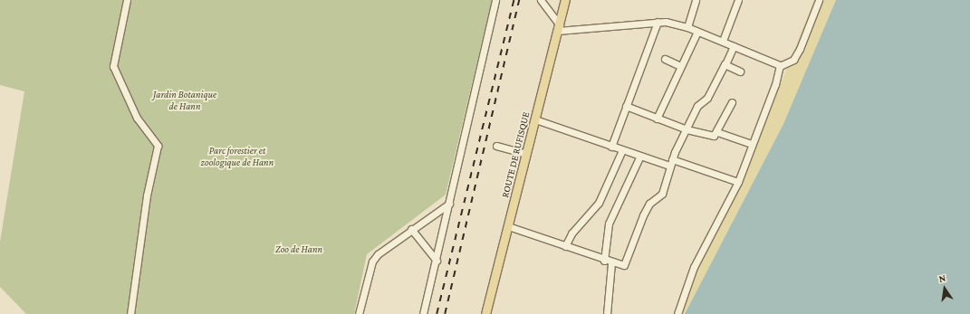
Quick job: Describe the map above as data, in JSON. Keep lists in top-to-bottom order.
{
  "streets": {
    "main road": ["ROUTE DE RUFISQUE"]
  },
  "parks": ["Jardin Botanique de Hann", "Parc forestier et zoologique de Hann", "Zoo de Hann"],
  "north": "top"
}
